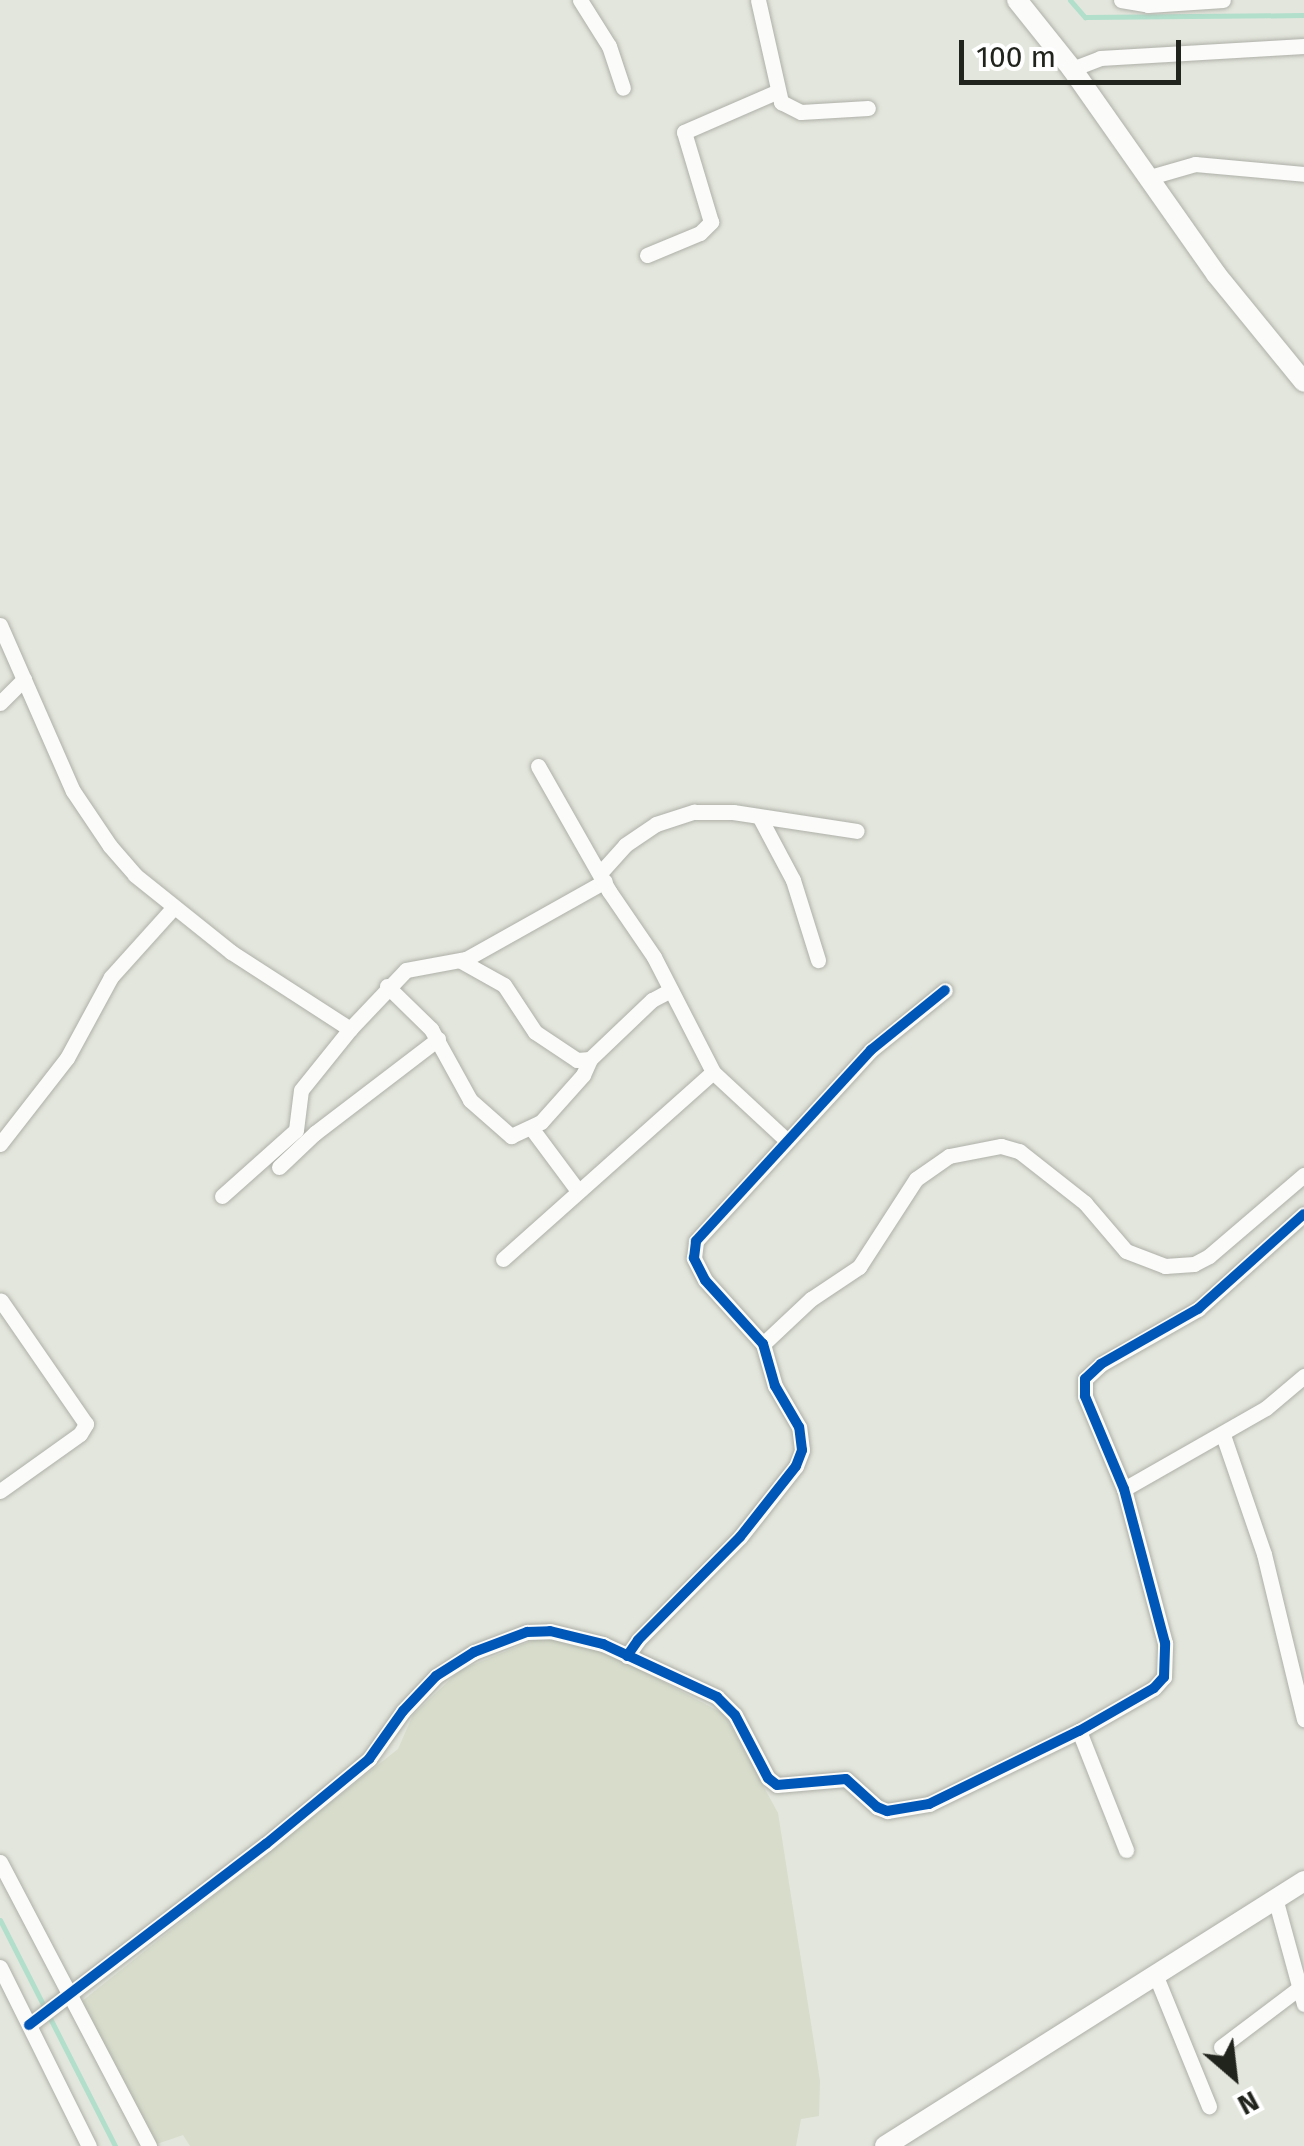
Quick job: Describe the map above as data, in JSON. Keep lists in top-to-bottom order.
{
  "scale_bar": "100 m",
  "north": "bottom right"
}
